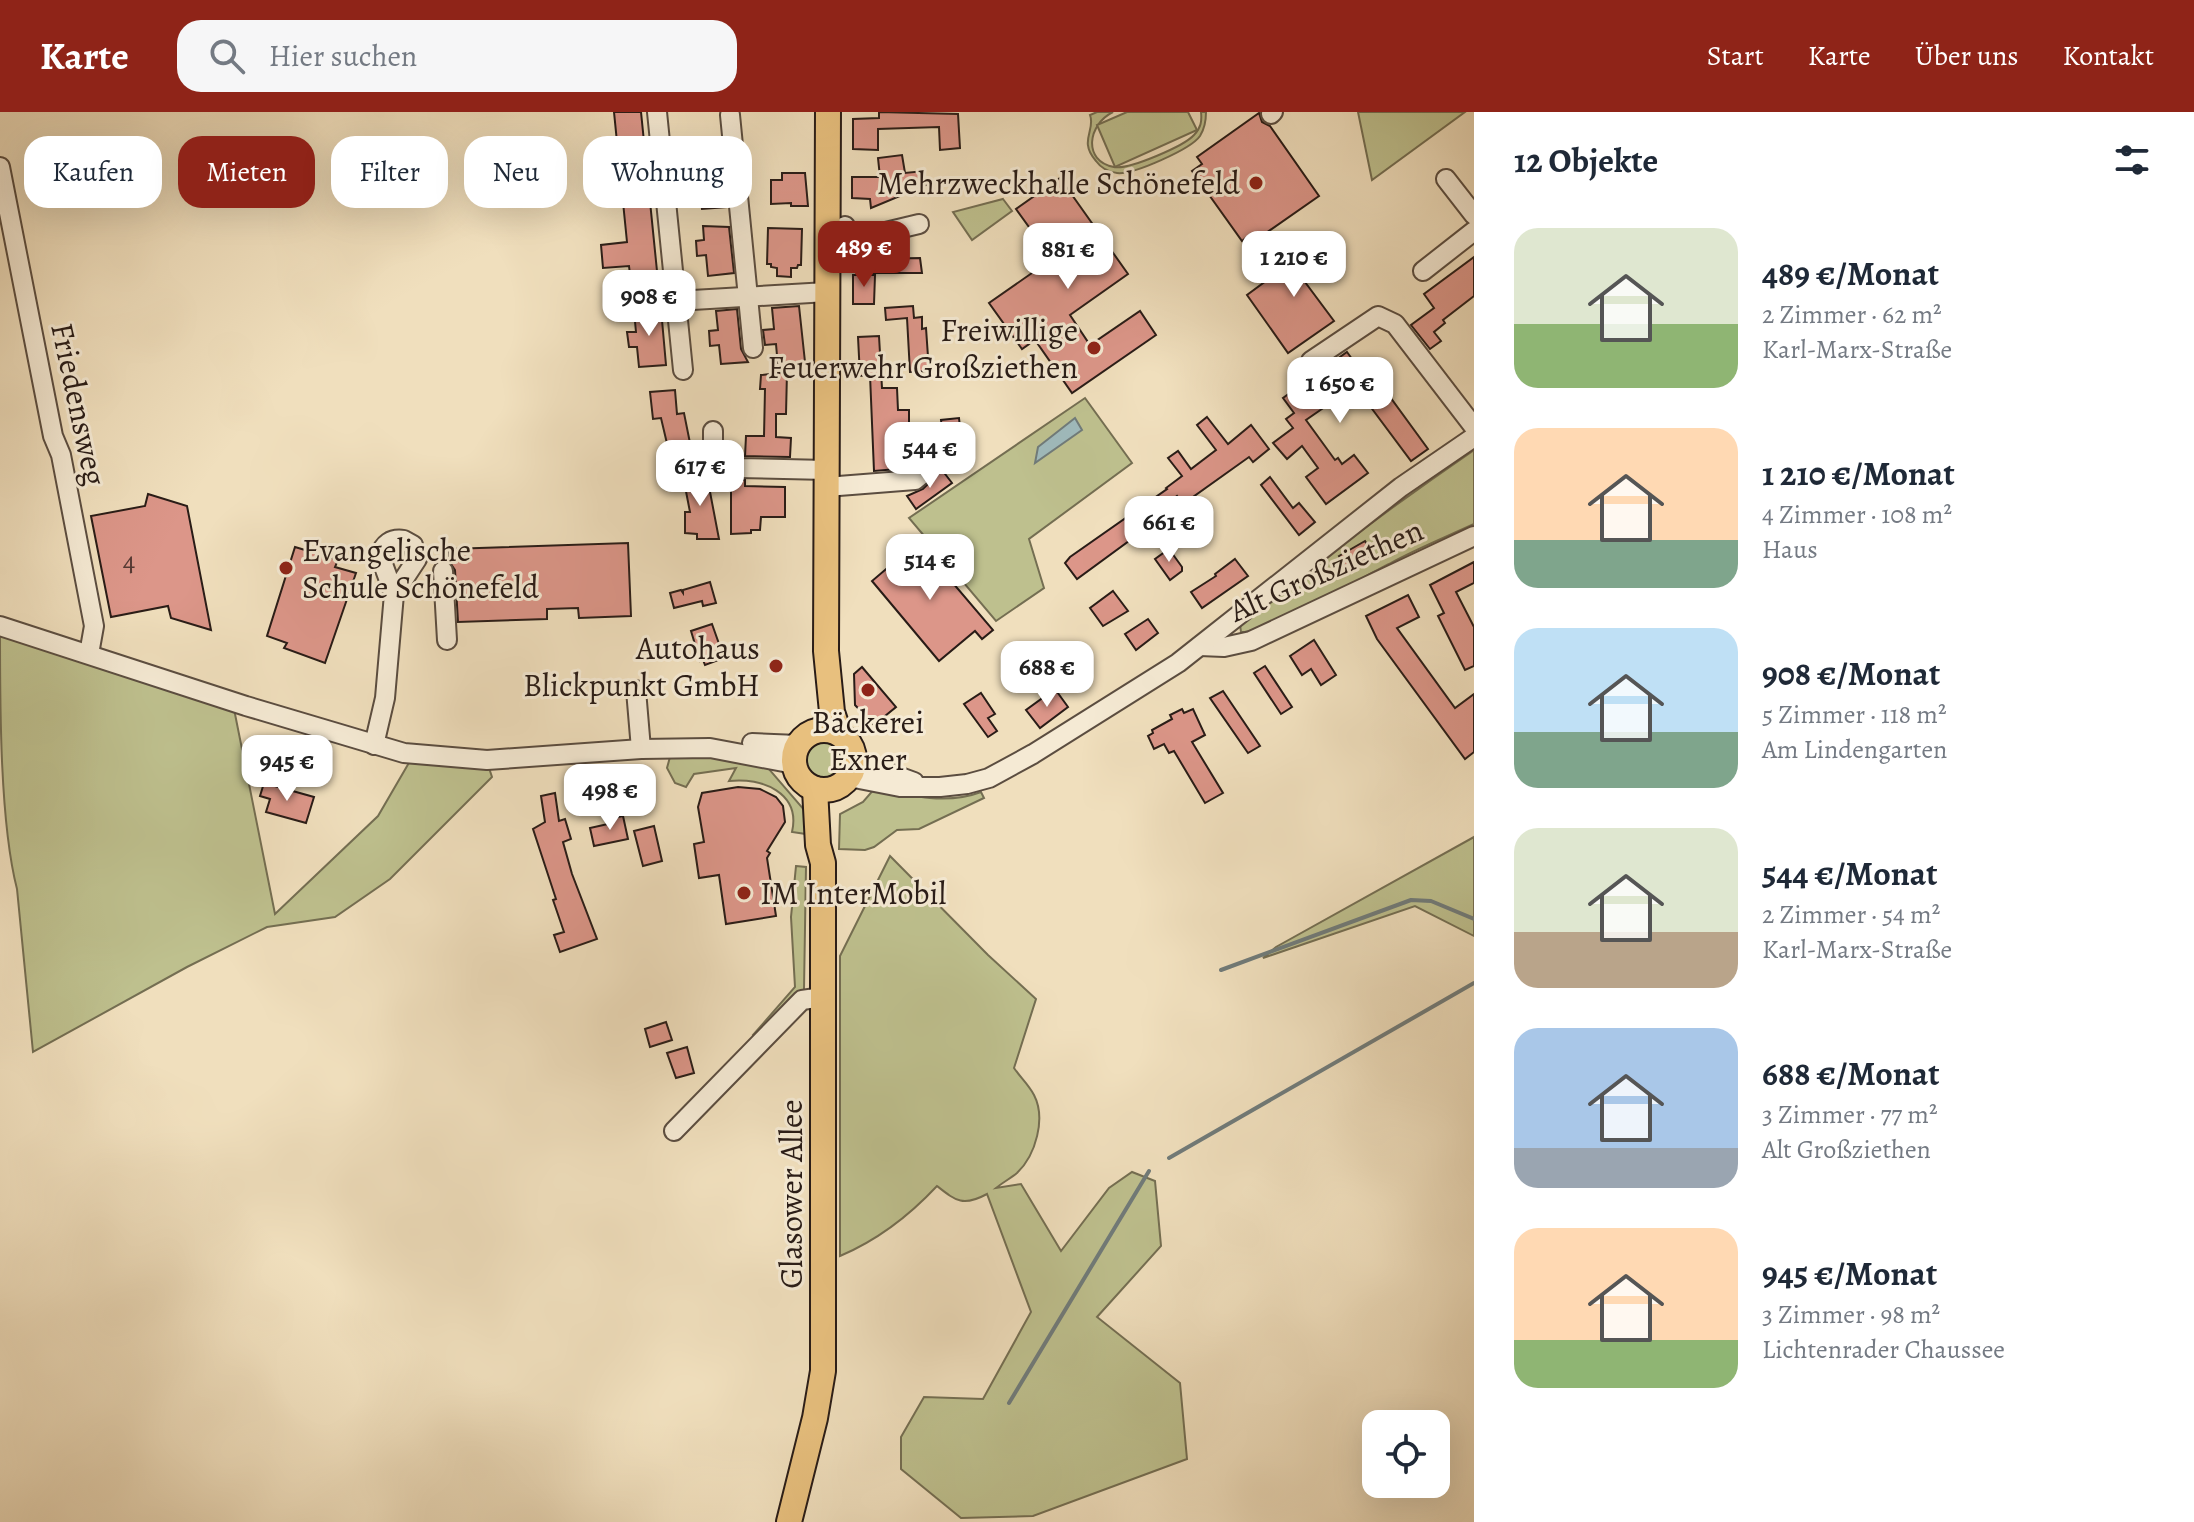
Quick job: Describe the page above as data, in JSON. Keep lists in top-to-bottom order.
{
  "streets": {
    "main road": ["Glasower Allee"],
    "street": ["Friedensweg", "Alt Großziethen"]
  },
  "crossings": [
    ["Alt Großziethen", "Glasower Allee"]
  ],
  "places": [
    "Mehrzweckhalle Schönefeld",
    "Freiwillige Feuerwehr Großziethen",
    "Evangelische Schule Schönefeld",
    "Autohaus Blickpunkt GmbH",
    "Bäckerei Exner",
    "IM InterMobil"
  ],
  "house_numbers": ["4"],
  "page": {
    "header": "Karte",
    "search": "Hier suchen",
    "nav": [
      "Start",
      "Karte",
      "Über uns",
      "Kontakt"
    ],
    "heading": "12 Objekte",
    "chip": [
      "Kaufen",
      "Mieten",
      "Filter",
      "Neu",
      "Wohnung"
    ],
    "list": [
      {
        "name": "489 €/Monat",
        "note": "2 Zimmer · 62 m² · Karl-Marx-Straße"
      },
      {
        "name": "1 210 €/Monat",
        "note": "4 Zimmer · 108 m² · Haus"
      },
      {
        "name": "908 €/Monat",
        "note": "5 Zimmer · 118 m² · Am Lindengarten"
      },
      {
        "name": "544 €/Monat",
        "note": "2 Zimmer · 54 m² · Karl-Marx-Straße"
      },
      {
        "name": "688 €/Monat",
        "note": "3 Zimmer · 77 m² · Alt Großziethen"
      },
      {
        "name": "945 €/Monat",
        "note": "3 Zimmer · 98 m² · Lichtenrader Chaussee"
      }
    ],
    "price": [
      "489 €",
      "881 €",
      "1 210 €",
      "908 €",
      "1 650 €",
      "544 €",
      "617 €",
      "661 €",
      "514 €",
      "688 €",
      "945 €",
      "498 €"
    ]
  }
}
